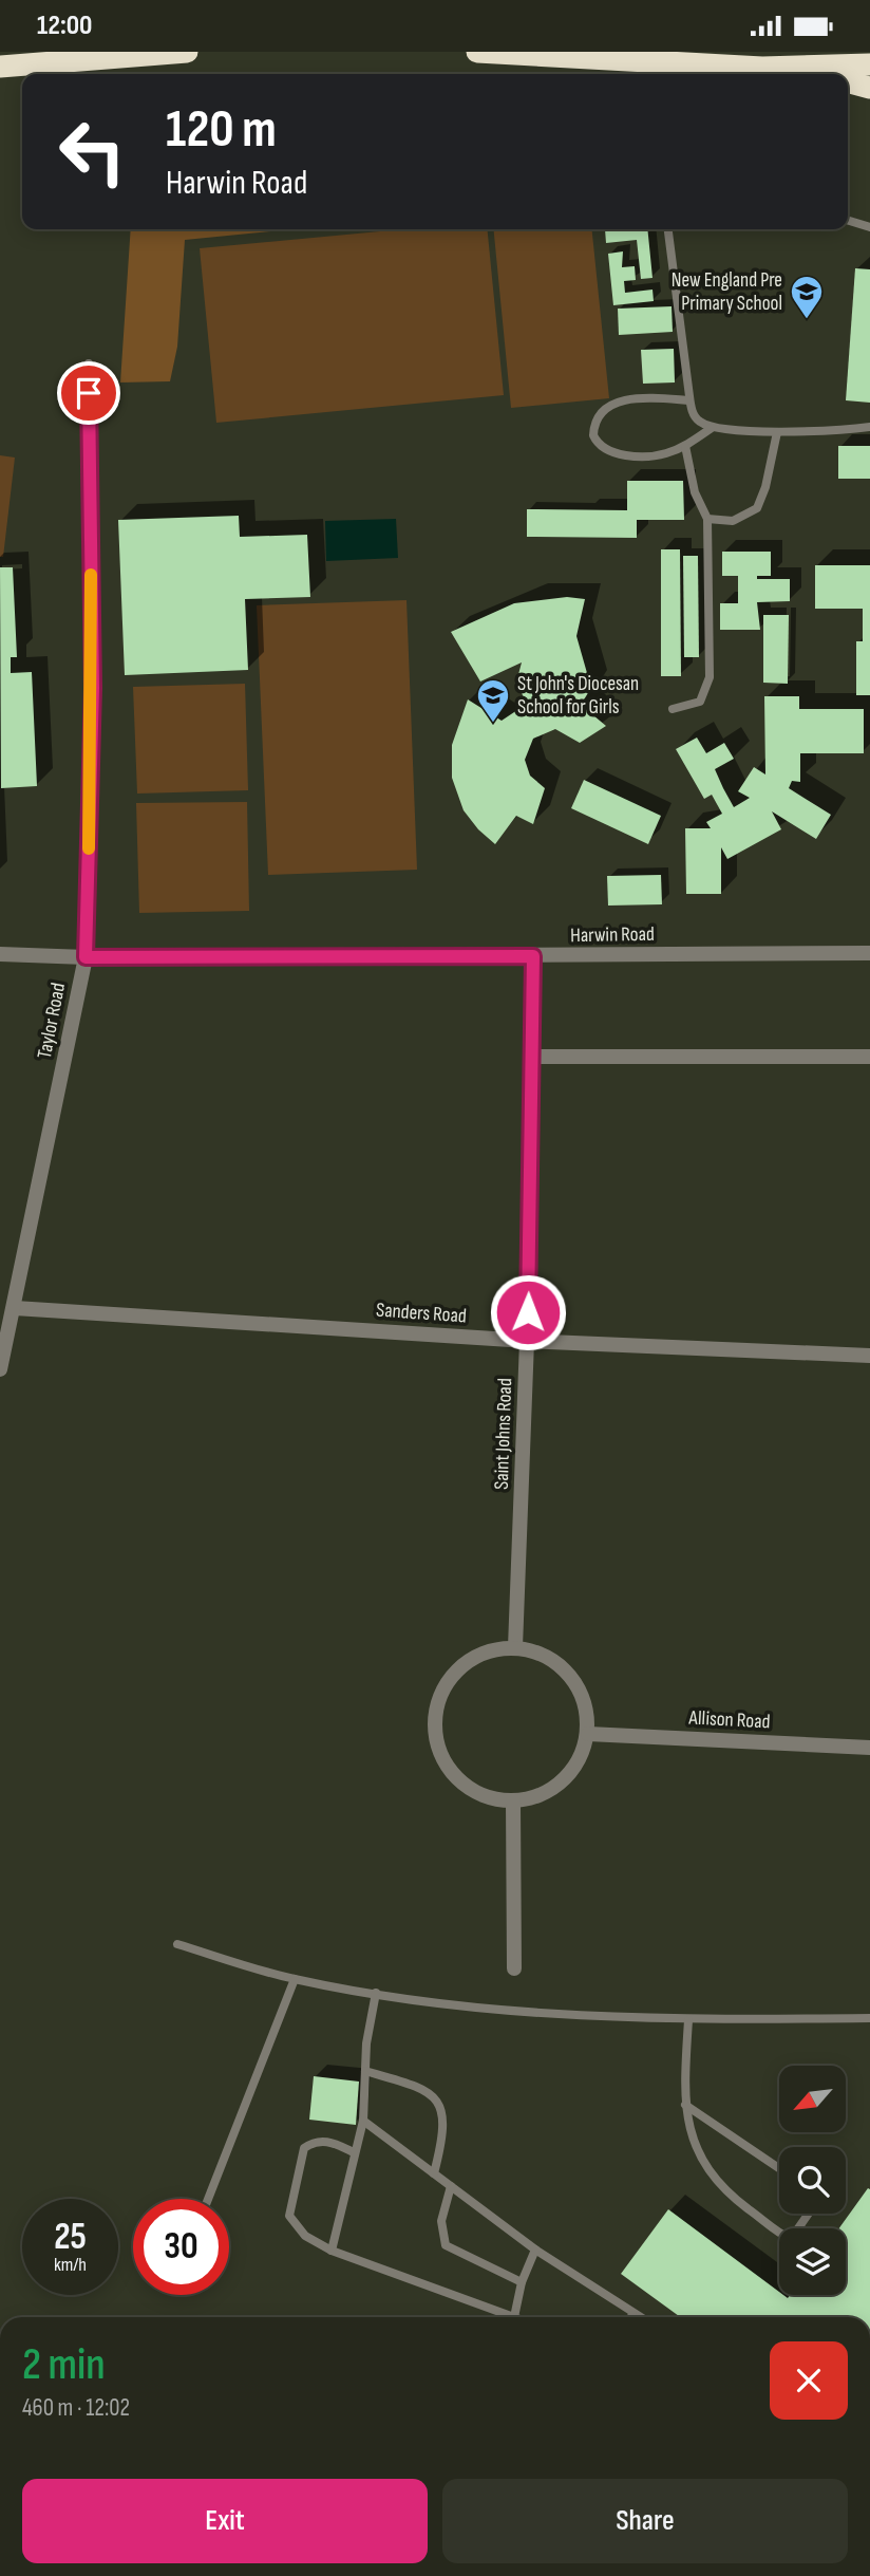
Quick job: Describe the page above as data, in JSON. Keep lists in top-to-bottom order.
{
  "streets": {
    "street": [
      "Harwin Road",
      "Taylor Road",
      "Sanders Road",
      "Saint Johns Road",
      "Allison Road"
    ]
  },
  "crossings": [
    ["Harwin Road", "Taylor Road"],
    ["Harwin Road", "Saint Johns Road"],
    ["Taylor Road", "Sanders Road"],
    ["Sanders Road", "Saint Johns Road"],
    ["Saint Johns Road", "Allison Road"]
  ],
  "places": {
    "school or university": ["New England Pre Primary School", "St John's Diocesan School for Girls"]
  },
  "north": "bottom left",
  "page": {
    "status": "12:00",
    "turn": ["120 m", "Harwin Road"],
    "speed": "25 km/h",
    "limit": "30",
    "heading": ["2 min", "460 m · 12:02"],
    "buttons": ["Exit", "Share"]
  }
}
